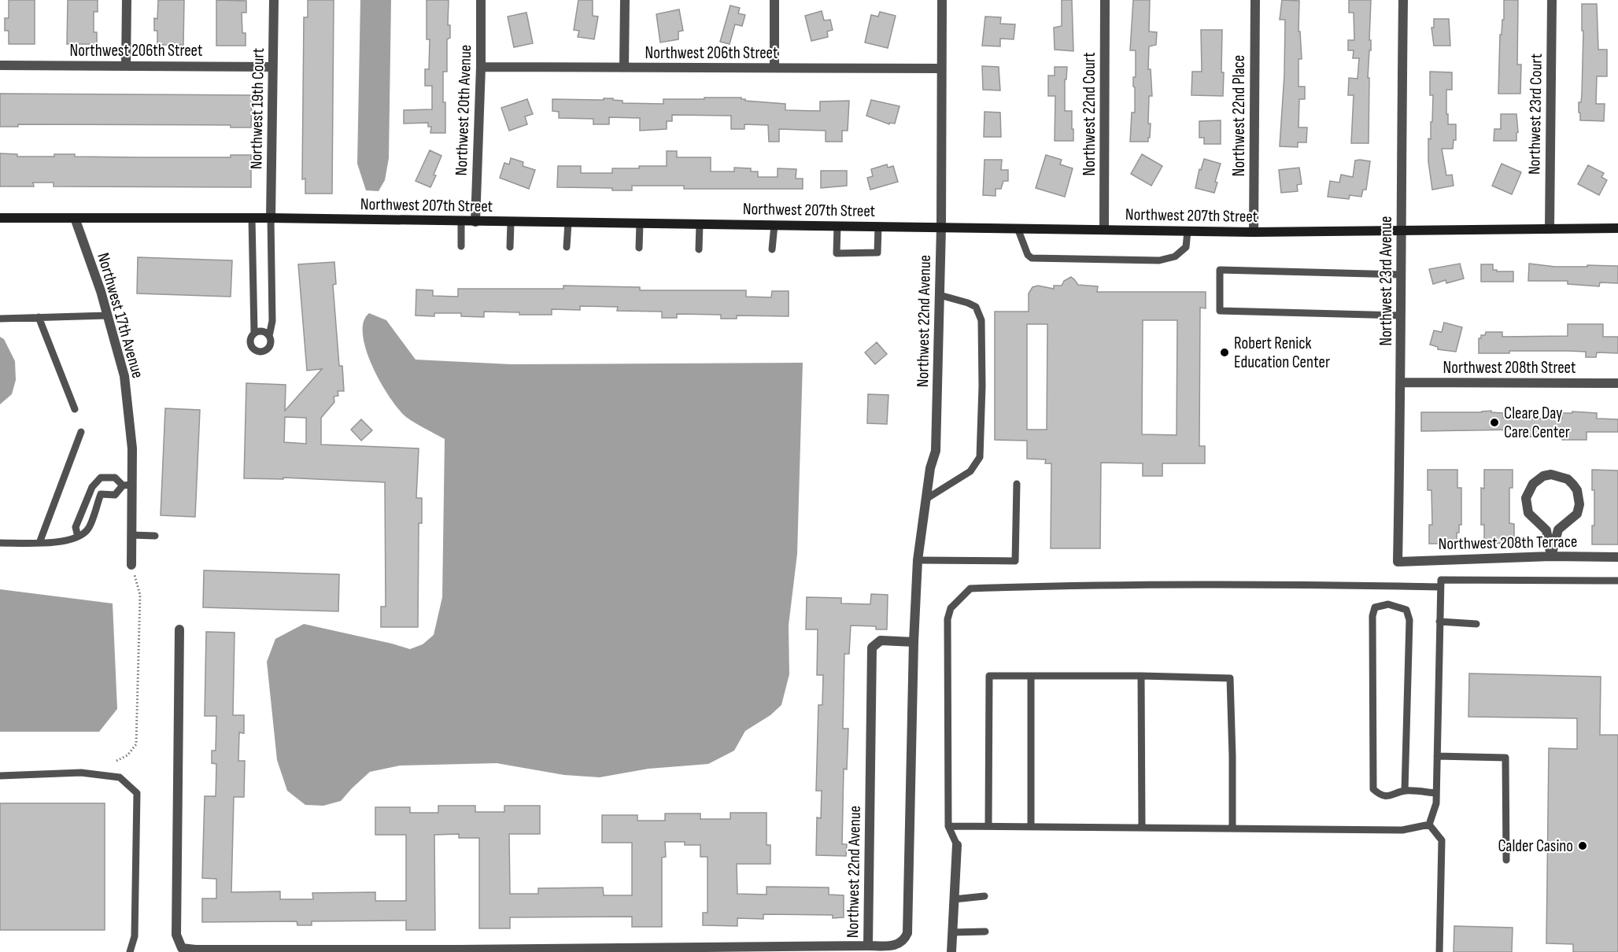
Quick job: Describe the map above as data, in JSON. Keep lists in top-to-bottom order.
{
  "streets": {
    "street": [
      "Northwest 206th Street",
      "Northwest 19th Court",
      "Northwest 20th Avenue",
      "Northwest 22nd Court",
      "Northwest 23rd Court",
      "Northwest 22nd Place",
      "Northwest 207th Street",
      "Northwest 23rd Avenue",
      "Northwest 17th Avenue",
      "Northwest 22nd Avenue",
      "Northwest 208th Street",
      "Northwest 208th Terrace"
    ]
  },
  "crossings": [
    ["Northwest 206th Street", "Northwest 19th Court"],
    ["Northwest 206th Street", "Northwest 20th Avenue"],
    ["Northwest 206th Street", "Northwest 22nd Avenue"],
    ["Northwest 19th Court", "Northwest 207th Street"],
    ["Northwest 20th Avenue", "Northwest 207th Street"],
    ["Northwest 22nd Court", "Northwest 207th Street"],
    ["Northwest 23rd Court", "Northwest 207th Street"],
    ["Northwest 22nd Place", "Northwest 207th Street"],
    ["Northwest 207th Street", "Northwest 23rd Avenue"],
    ["Northwest 207th Street", "Northwest 17th Avenue"],
    ["Northwest 207th Street", "Northwest 22nd Avenue"],
    ["Northwest 23rd Avenue", "Northwest 208th Street"],
    ["Northwest 23rd Avenue", "Northwest 208th Terrace"]
  ],
  "places": ["Robert Renick Education Center", "Cleare Day Care Center", "Calder Casino"]
}
